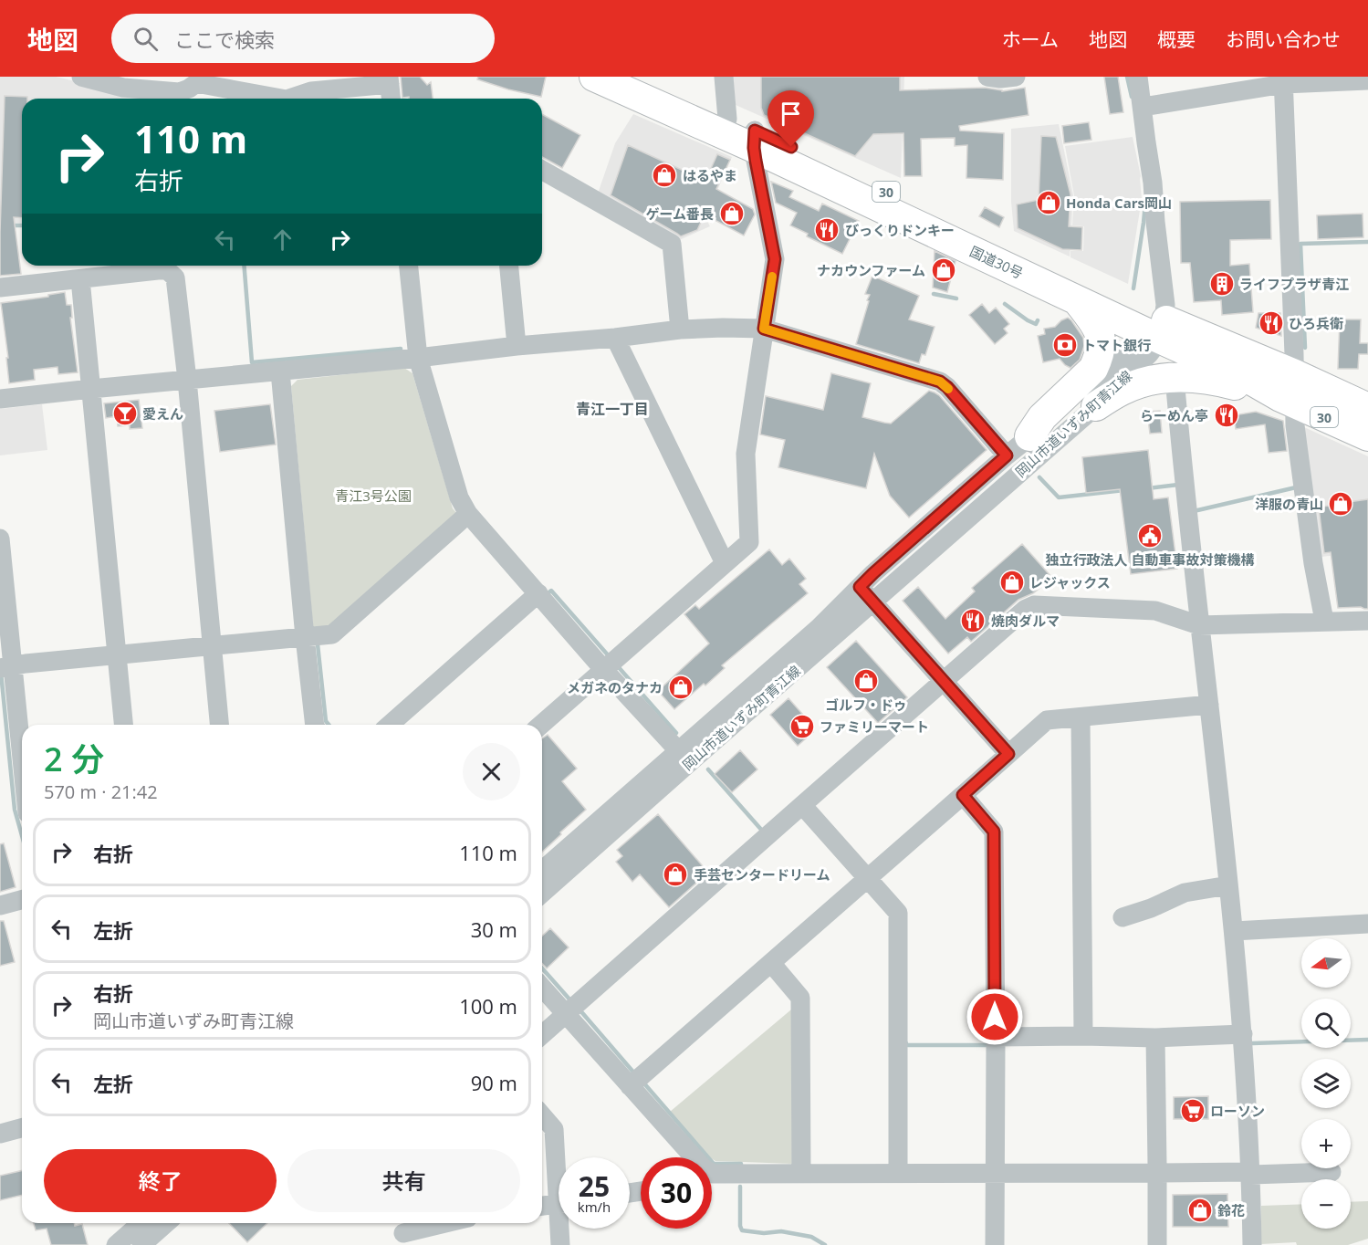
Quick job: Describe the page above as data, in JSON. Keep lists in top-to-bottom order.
{
  "streets": {
    "highway": ["30", "国道30号"],
    "street": ["岡山市道いずみ町青江線"]
  },
  "crossings": [
    ["国道30号", "岡山市道いずみ町青江線"]
  ],
  "districts": ["青江一丁目"],
  "parks": ["青江3号公園"],
  "places": {
    "shop": [
      "はるやま",
      "Honda Cars岡山",
      "ゲーム番長",
      "ナカウンファーム",
      "洋服の青山",
      "レジャックス",
      "ゴルフ・ドゥ",
      "メガネのタナカ",
      "手芸センタードリーム",
      "鈴花"
    ],
    "restaurant": [
      "びっくりドンキー",
      "ひろ兵衛",
      "らーめん亭",
      "焼肉ダルマ"
    ],
    "building": ["ライフプラザ青江"],
    "bank": ["トマト銀行"],
    "bar": ["愛えん"],
    "public building": ["独立行政法人 自動車事故対策機構"],
    "supermarket": ["ファミリーマート", "ローソン"]
  },
  "north": "left",
  "page": {
    "header": "地図",
    "search": "ここで検索",
    "nav": [
      "ホーム",
      "地図",
      "概要",
      "お問い合わせ"
    ],
    "turn": ["110 m", "右折"],
    "heading": ["2 分", "570 m · 21:42"],
    "list": [
      {
        "name": "右折",
        "value": "110 m"
      },
      {
        "name": "左折",
        "value": "30 m"
      },
      {
        "name": "右折",
        "note": "岡山市道いずみ町青江線",
        "value": "100 m"
      },
      {
        "name": "左折",
        "value": "90 m"
      }
    ],
    "map_buttons": ["+", "−"],
    "buttons": ["終了", "共有"],
    "speed": "25 km/h",
    "limit": "30"
  }
}
